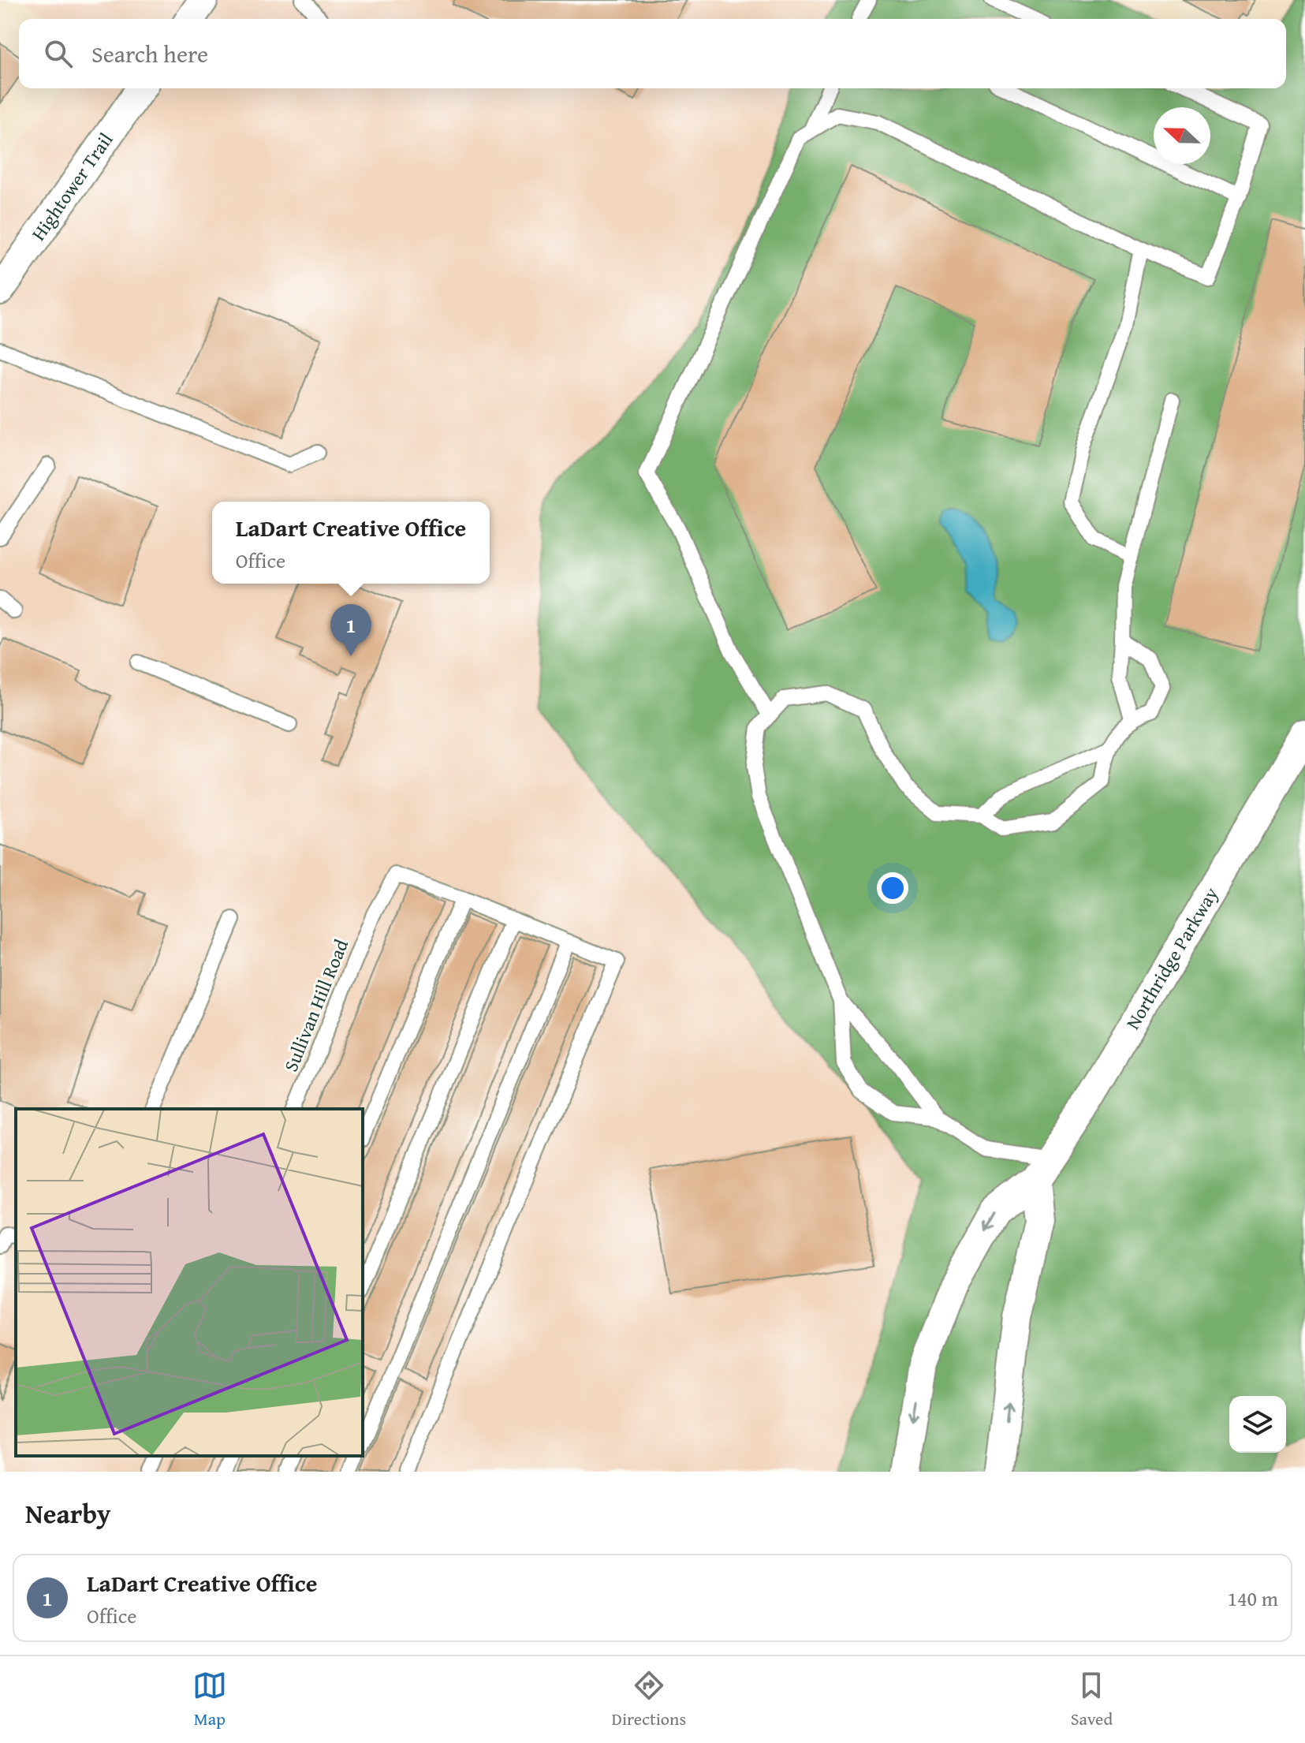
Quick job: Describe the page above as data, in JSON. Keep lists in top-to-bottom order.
{
  "streets": {
    "street": ["Hightower Trail", "Northridge Parkway"],
    "lane": ["Sullivan Hill Road"]
  },
  "north": "left",
  "page": {
    "search": "Search here",
    "popup": ["LaDart Creative Office", "Office"],
    "pins": "1",
    "heading": "Nearby",
    "list": [
      {
        "mark": "1",
        "name": "LaDart Creative Office",
        "note": "Office",
        "value": "140 m"
      }
    ],
    "nav": ["Map", "Directions", "Saved"]
  }
}
